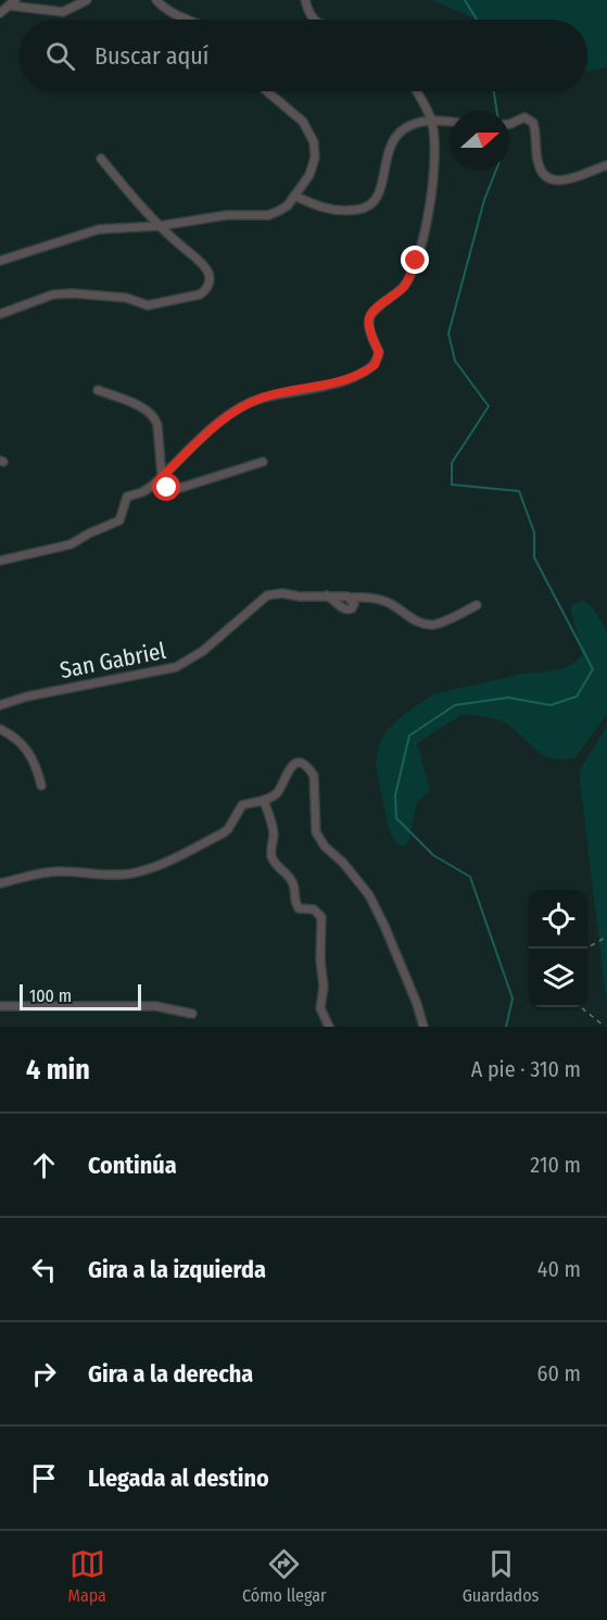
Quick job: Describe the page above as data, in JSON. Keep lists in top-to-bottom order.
{
  "streets": {
    "street": ["San Gabriel"]
  },
  "scale_bar": "100 m",
  "north": "right",
  "page": {
    "search": "Buscar aquí",
    "scale": "100 m",
    "heading": ["4 min", "A pie · 310 m"],
    "list": [
      ["Continúa", "210 m"],
      ["Gira a la izquierda", "40 m"],
      ["Gira a la derecha", "60 m"],
      "Llegada al destino"
    ],
    "nav": ["Mapa", "Cómo llegar", "Guardados"]
  }
}
